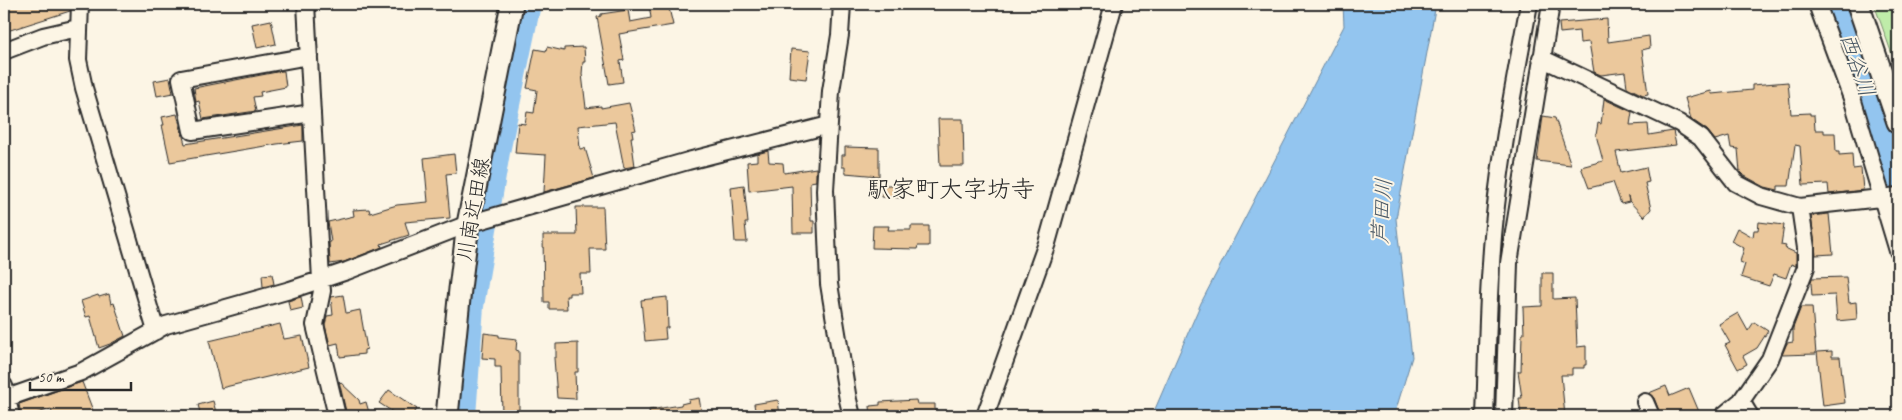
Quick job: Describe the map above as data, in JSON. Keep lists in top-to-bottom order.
{
  "streets": {
    "main road": ["川南近田線"]
  },
  "districts": ["駅家町大字坊寺"],
  "water": ["西谷川", "芦田川"],
  "scale_bar": "50 m"
}
